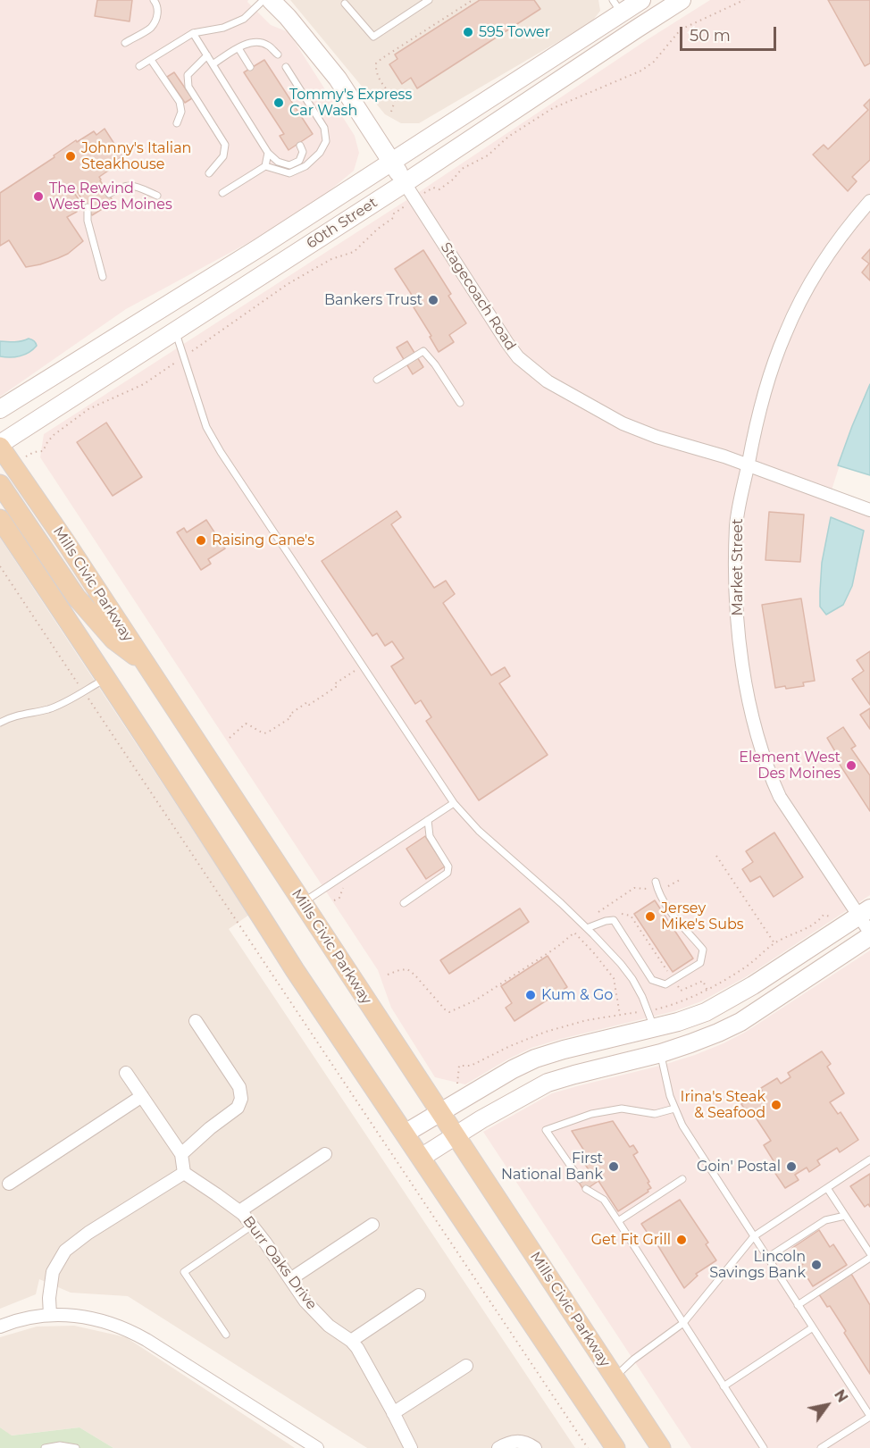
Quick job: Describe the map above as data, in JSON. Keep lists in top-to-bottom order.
{
  "streets": {
    "main road": ["Mills Civic Parkway"],
    "street": [
      "60th Street",
      "Stagecoach Road",
      "Market Street",
      "Burr Oaks Drive"
    ]
  },
  "crossings": [
    ["60th Street", "Stagecoach Road"],
    ["60th Street", "Mills Civic Parkway"],
    ["Stagecoach Road", "Market Street"]
  ],
  "places": [
    "595 Tower",
    "Tommy's Express Car Wash",
    "Johnny's Italian Steakhouse",
    "The Rewind West Des Moines",
    "Bankers Trust",
    "Raising Cane's",
    "Element West Des Moines",
    "Jersey Mike's Subs",
    "Kum & Go",
    "Irina's Steak & Seafood",
    "First National Bank",
    "Goin' Postal",
    "Get Fit Grill",
    "Lincoln Savings Bank"
  ],
  "scale_bar": "50 m",
  "north": "top right"
}
